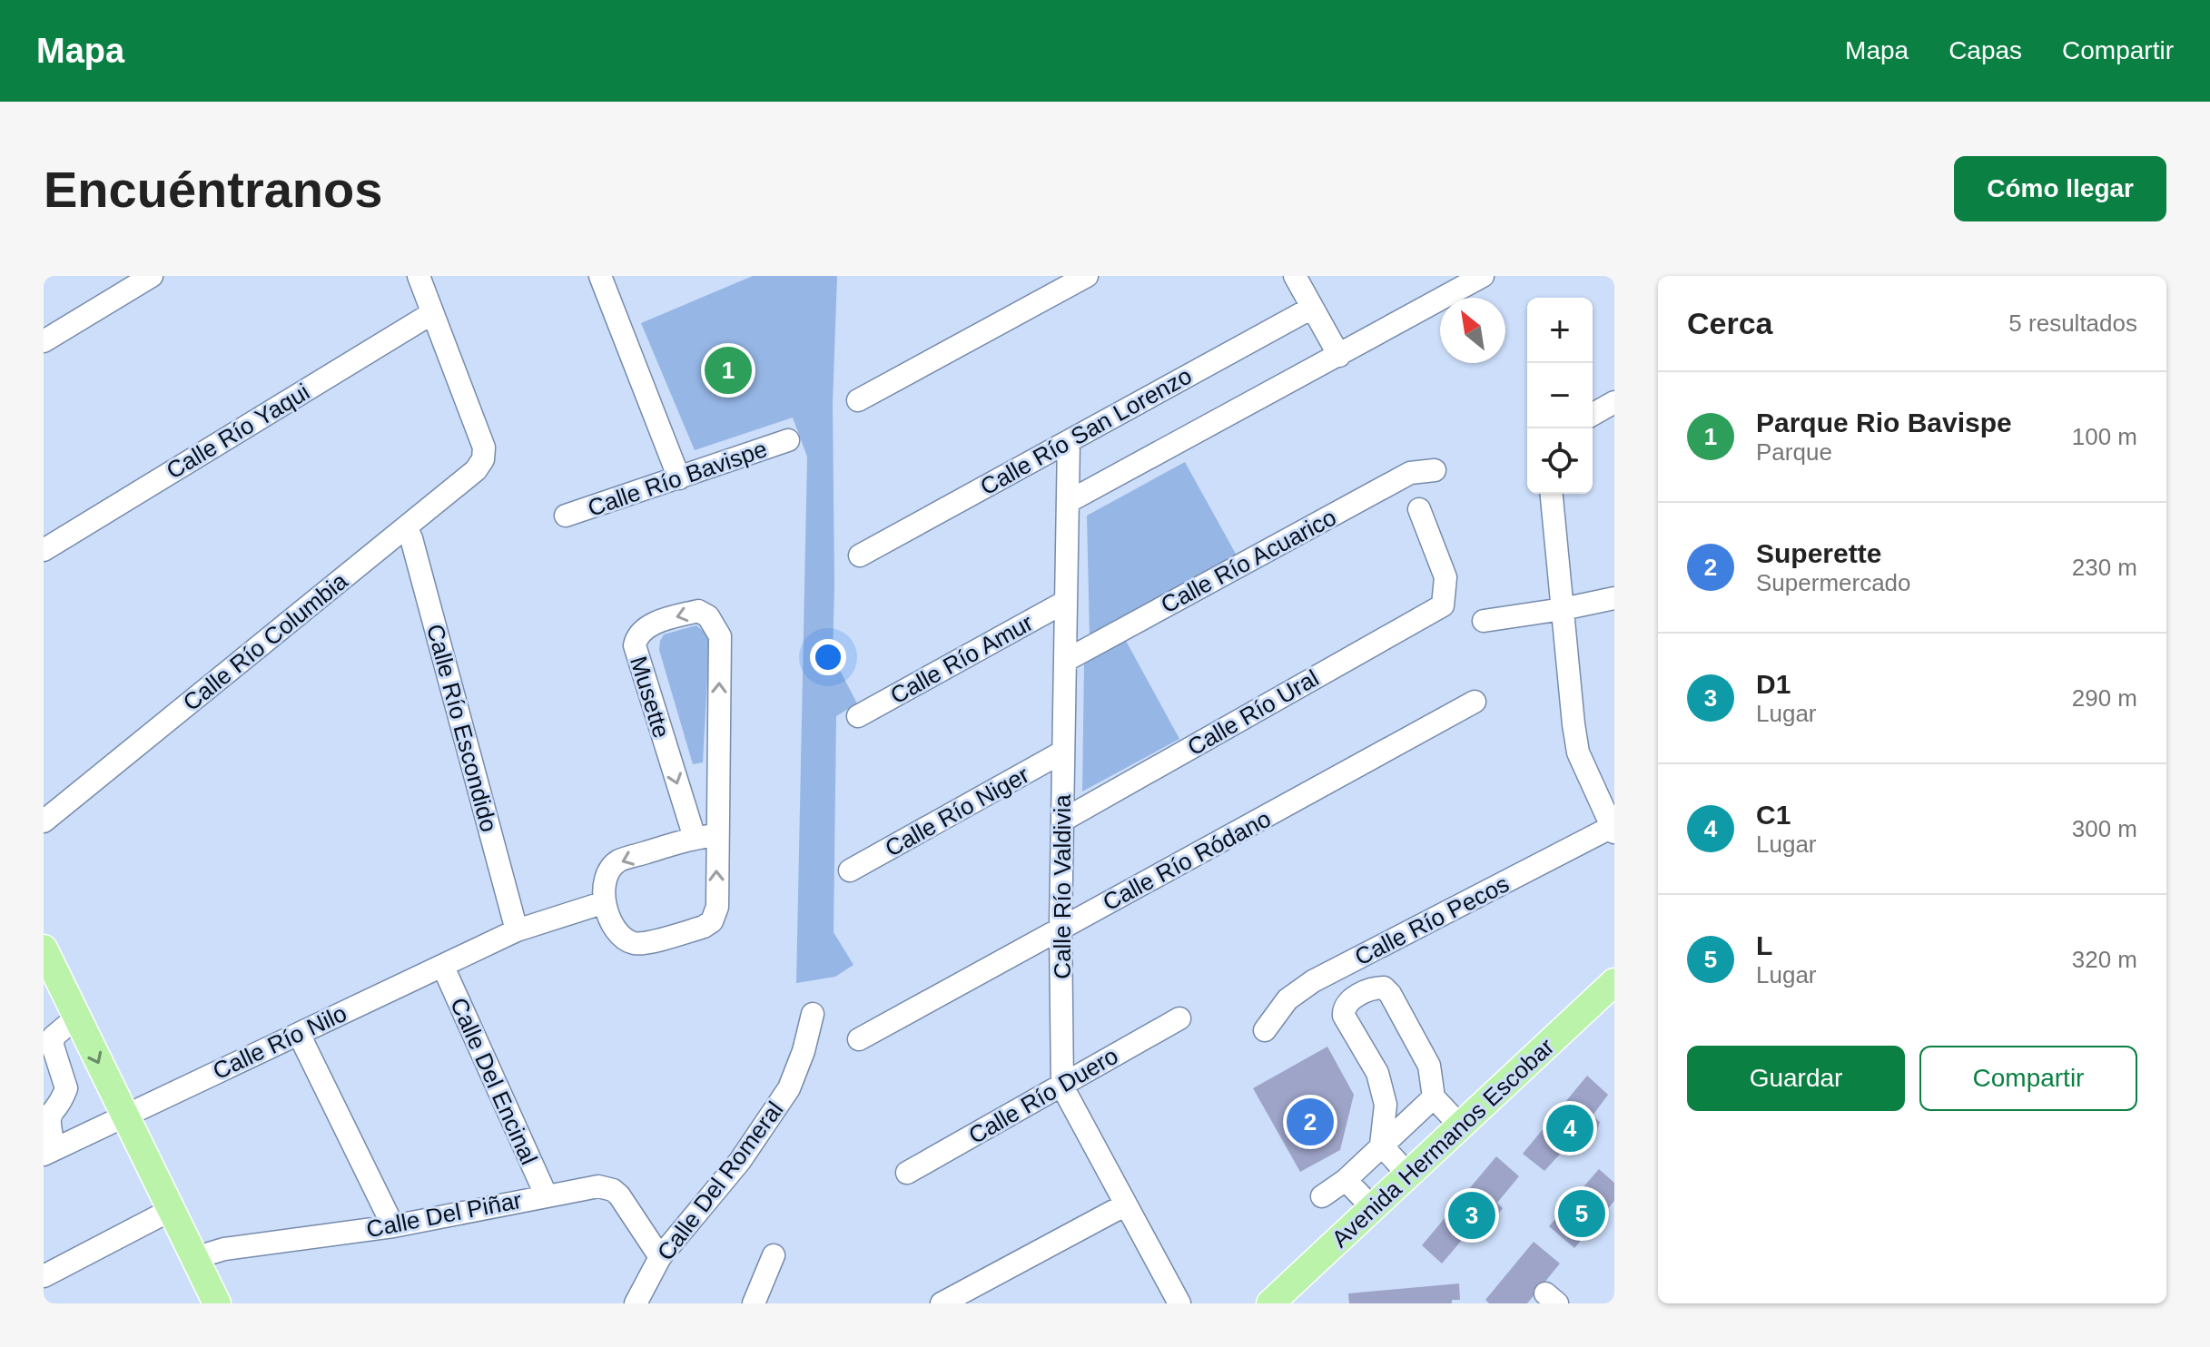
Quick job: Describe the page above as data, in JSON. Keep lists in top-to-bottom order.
{
  "streets": {
    "main road": ["Avenida Hermanos Escobar"],
    "street": [
      "Calle Río Yaqui",
      "Calle Río San Lorenzo",
      "Calle Río Bavispe",
      "Calle Río Acuarico",
      "Calle Río Columbia",
      "Calle Río Amur",
      "Musette",
      "Calle Río Ural",
      "Calle Río Escondido",
      "Calle Río Niger",
      "Calle Río Ródano",
      "Calle Río Valdivia",
      "Calle Río Pecos",
      "Calle Río Nilo",
      "Calle Del Encinal",
      "Calle Río Duero",
      "Calle Del Romeral",
      "Calle Del Piñar"
    ]
  },
  "crossings": [
    ["Calle Río Yaqui", "Calle Río Columbia"],
    ["Calle Río San Lorenzo", "Calle Río Valdivia"],
    ["Calle Río Acuarico", "Calle Río Valdivia"],
    ["Calle Río Columbia", "Calle Río Escondido"],
    ["Calle Río Amur", "Calle Río Valdivia"],
    ["Calle Río Ural", "Calle Río Valdivia"],
    ["Calle Río Escondido", "Calle Río Nilo"],
    ["Calle Río Niger", "Calle Río Valdivia"],
    ["Calle Río Ródano", "Calle Río Valdivia"],
    ["Calle Río Valdivia", "Calle Río Duero"],
    ["Calle Río Nilo", "Calle Del Encinal"],
    ["Calle Del Encinal", "Calle Del Piñar"],
    ["Calle Del Romeral", "Calle Del Piñar"]
  ],
  "north": "top left",
  "page": {
    "header": "Mapa",
    "nav": ["Mapa", "Capas", "Compartir"],
    "buttons": [
      "Cómo llegar",
      ["Guardar", "Compartir"]
    ],
    "title": "Encuéntranos",
    "heading": ["Cerca", "5 resultados"],
    "map_buttons": ["+", "−"],
    "pins": [
      "1",
      "2",
      "4",
      "5",
      "3"
    ],
    "list": [
      {
        "mark": "1",
        "name": "Parque Rio Bavispe",
        "note": "Parque",
        "value": "100 m"
      },
      {
        "mark": "2",
        "name": "Superette",
        "note": "Supermercado",
        "value": "230 m"
      },
      {
        "mark": "3",
        "name": "D1",
        "note": "Lugar",
        "value": "290 m"
      },
      {
        "mark": "4",
        "name": "C1",
        "note": "Lugar",
        "value": "300 m"
      },
      {
        "mark": "5",
        "name": "L",
        "note": "Lugar",
        "value": "320 m"
      }
    ]
  }
}
